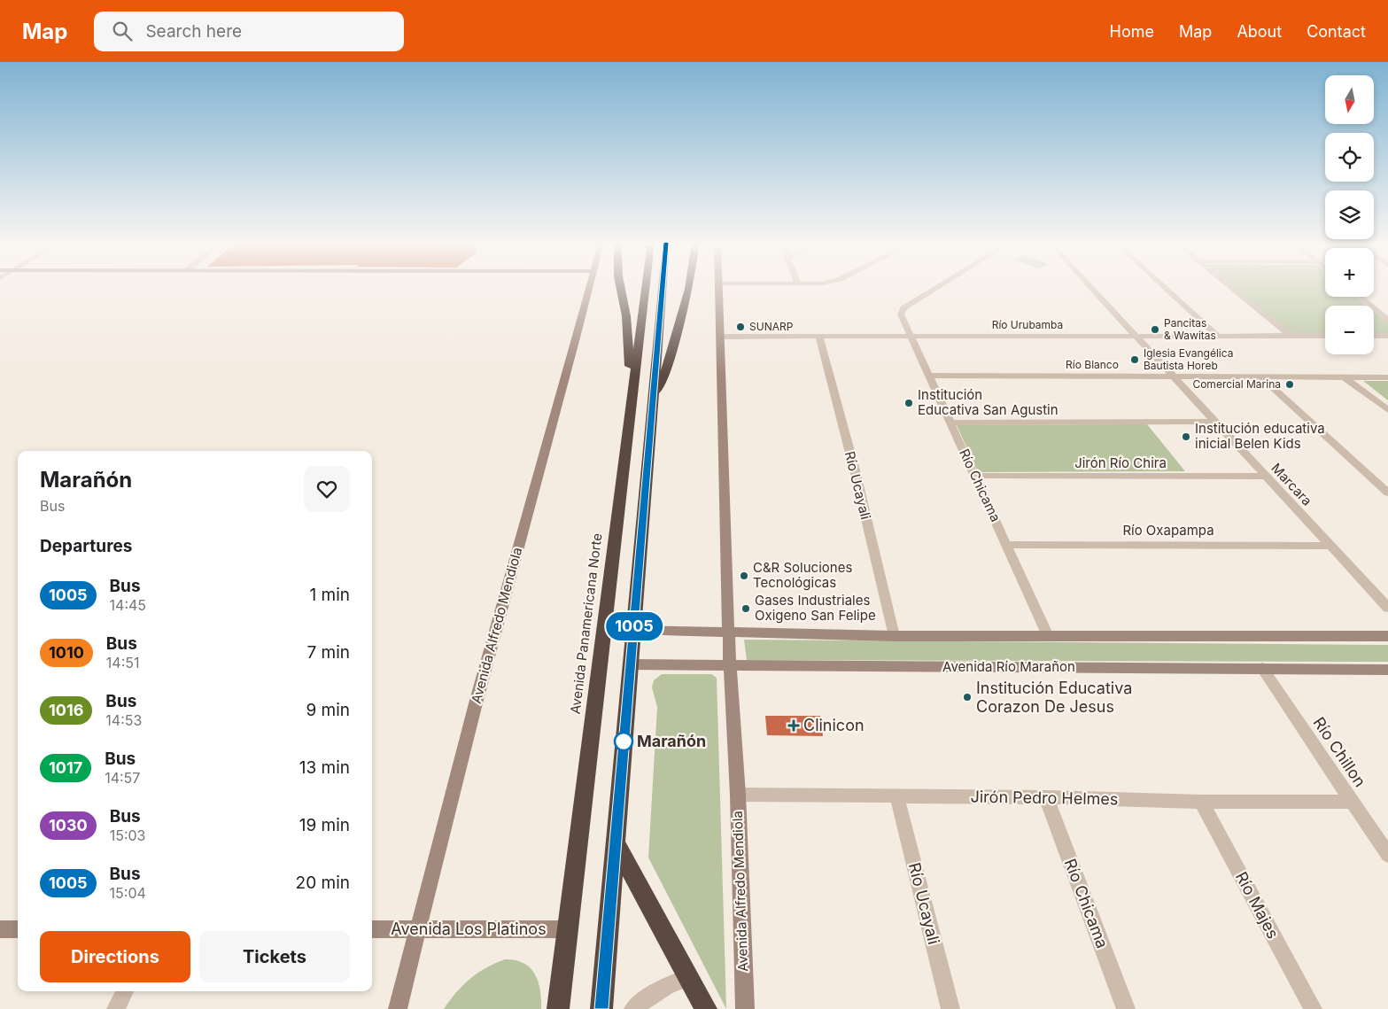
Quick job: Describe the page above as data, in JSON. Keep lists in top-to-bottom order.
{
  "streets": {
    "highway": ["Avenida Panamericana Norte"],
    "street": [
      "Río Urubamba",
      "Río Blanco",
      "Jirón Río Chira",
      "Marcara",
      "Río Ucayali",
      "Río Chicama",
      "Río Oxapampa",
      "Avenida Alfredo Mendiola",
      "Avenida Río Marañon",
      "Río Chillon",
      "Jirón Pedro Helmes",
      "Río Majes",
      "Avenida Los Platinos"
    ]
  },
  "crossings": [
    ["Río Urubamba", "Marcara"],
    ["Río Urubamba", "Río Ucayali"],
    ["Río Urubamba", "Río Chicama"],
    ["Río Urubamba", "Avenida Alfredo Mendiola"],
    ["Río Blanco", "Marcara"],
    ["Río Blanco", "Río Chicama"],
    ["Jirón Río Chira", "Marcara"],
    ["Jirón Río Chira", "Río Chicama"],
    ["Marcara", "Río Oxapampa"],
    ["Río Ucayali", "Jirón Pedro Helmes"],
    ["Río Chicama", "Río Oxapampa"],
    ["Río Chicama", "Jirón Pedro Helmes"],
    ["Avenida Panamericana Norte", "Avenida Los Platinos"],
    ["Avenida Alfredo Mendiola", "Avenida Río Marañon"],
    ["Avenida Alfredo Mendiola", "Jirón Pedro Helmes"],
    ["Avenida Alfredo Mendiola", "Avenida Los Platinos"],
    ["Avenida Río Marañon", "Río Chillon"],
    ["Río Chillon", "Jirón Pedro Helmes"],
    ["Jirón Pedro Helmes", "Río Majes"]
  ],
  "places": {
    "other": [
      "SUNARP",
      "Pancitas & Wawitas",
      "Iglesia Evangélica Bautista Horeb",
      "Comercial Marina",
      "Institución Educativa San Agustin",
      "Institución educativa inicial Belen Kids",
      "C&R Soluciones Tecnológicas",
      "Gases Industriales Oxigeno San Felipe",
      "Institución Educativa Corazon De Jesus",
      "Marañón"
    ],
    "health": ["Clinicon"]
  },
  "lines": ["bus line 1005"],
  "north": "bottom",
  "page": {
    "header": "Map",
    "search": "Search here",
    "nav": [
      "Home",
      "Map",
      "About",
      "Contact"
    ],
    "on_map": "1005",
    "map_buttons": ["+", "−"],
    "heading": [
      ["Marañón", "Bus"],
      "Departures"
    ],
    "list": [
      {
        "mark": "1005",
        "name": "Bus",
        "note": "14:45",
        "value": "1 min"
      },
      {
        "mark": "1010",
        "name": "Bus",
        "note": "14:51",
        "value": "7 min"
      },
      {
        "mark": "1016",
        "name": "Bus",
        "note": "14:53",
        "value": "9 min"
      },
      {
        "mark": "1017",
        "name": "Bus",
        "note": "14:57",
        "value": "13 min"
      },
      {
        "mark": "1030",
        "name": "Bus",
        "note": "15:03",
        "value": "19 min"
      },
      {
        "mark": "1005",
        "name": "Bus",
        "note": "15:04",
        "value": "20 min"
      }
    ],
    "buttons": ["Directions", "Tickets"]
  }
}
